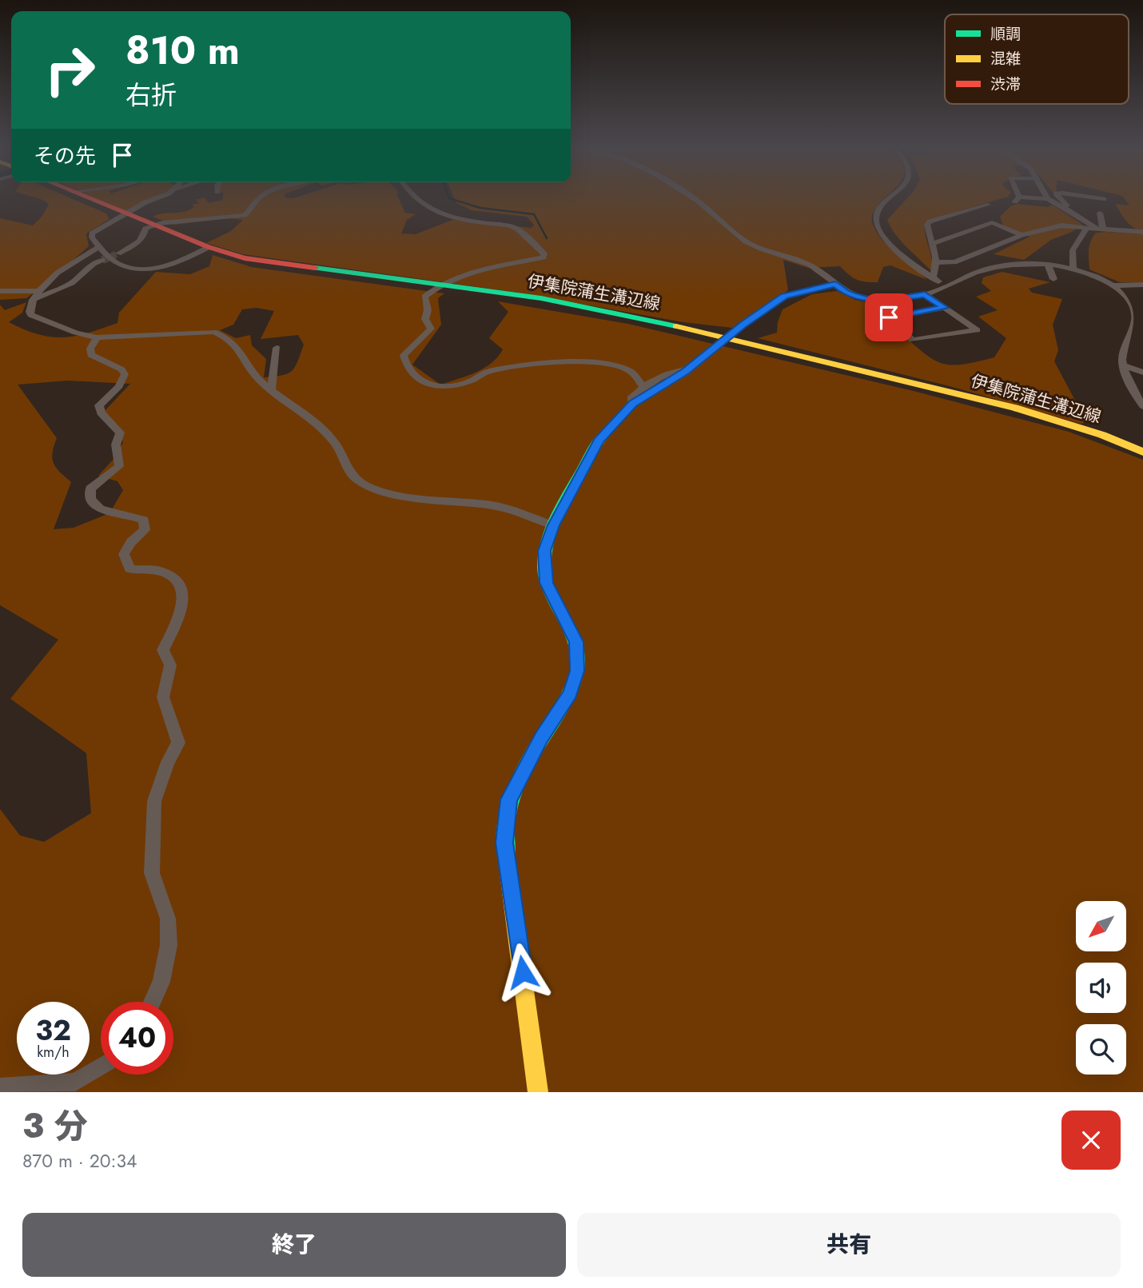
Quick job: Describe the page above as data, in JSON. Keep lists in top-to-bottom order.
{
  "streets": {
    "main road": ["伊集院蒲生溝辺線"]
  },
  "legend": ["順調", "混雑", "渋滞"],
  "north": "bottom left",
  "page": {
    "turn": ["810 m", "右折"],
    "then": "その先",
    "speed": "32 km/h",
    "limit": "40",
    "heading": ["3 分", "870 m · 20:34"],
    "buttons": ["終了", "共有"]
  }
}
